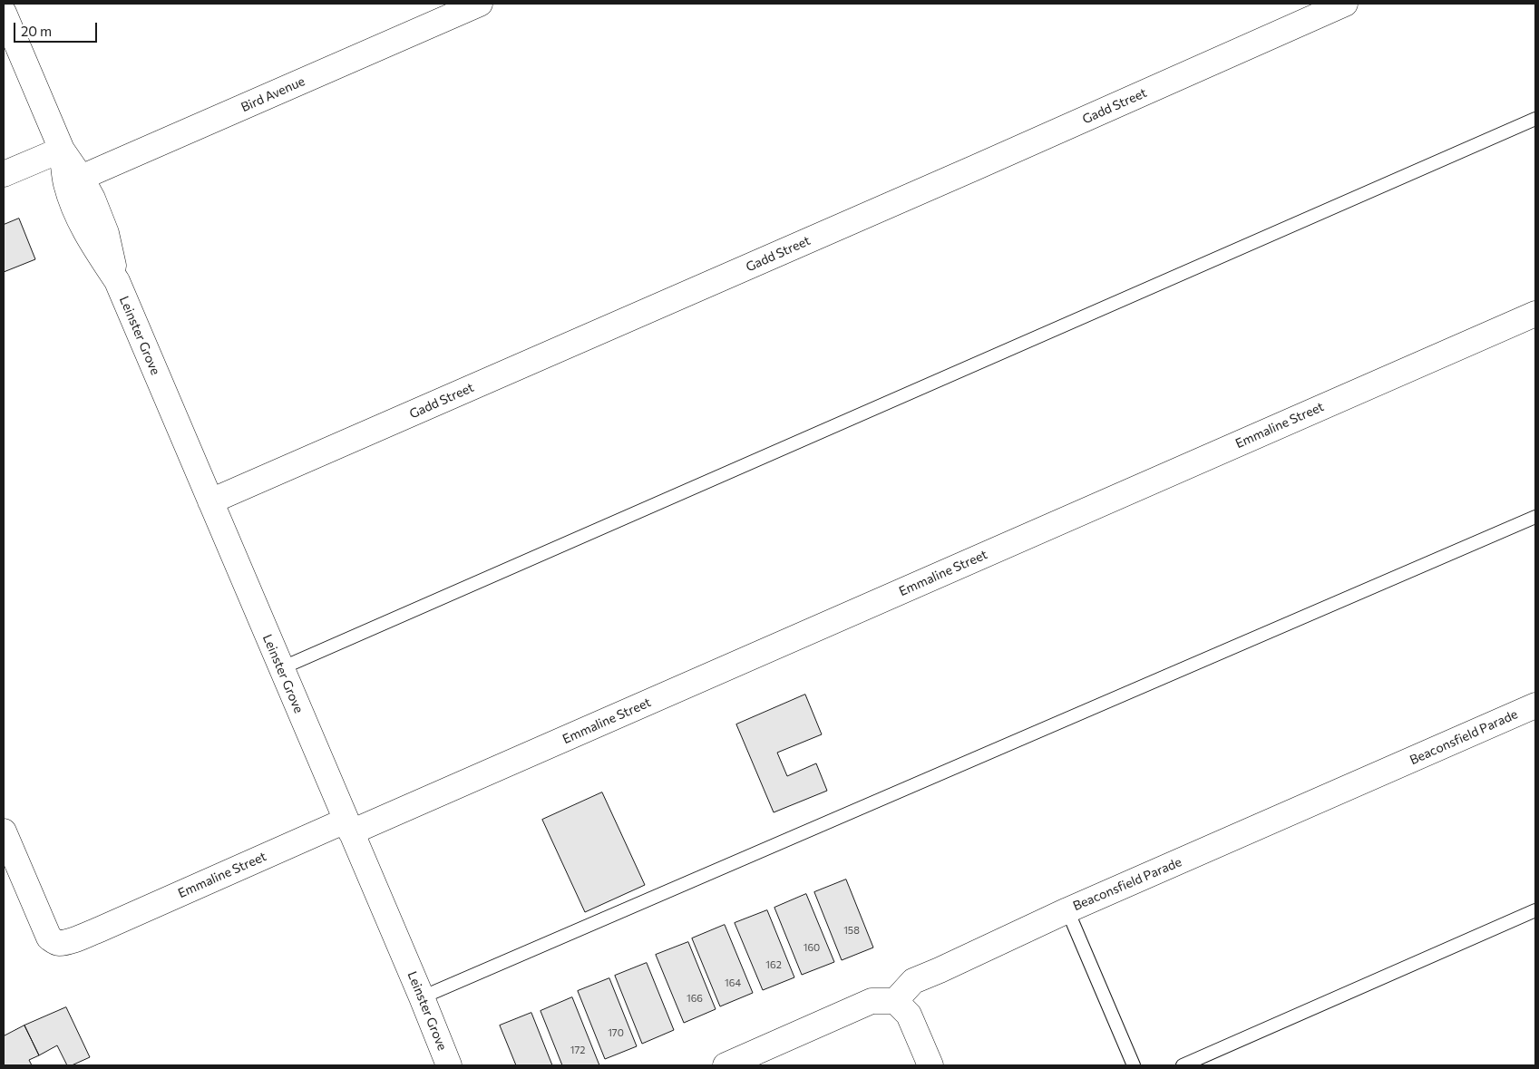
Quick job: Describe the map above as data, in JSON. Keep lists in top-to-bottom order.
{
  "streets": {
    "street": [
      "Bird Avenue",
      "Gadd Street",
      "Leinster Grove",
      "Emmaline Street",
      "Beaconsfield Parade"
    ]
  },
  "crossings": [
    ["Bird Avenue", "Leinster Grove"],
    ["Gadd Street", "Leinster Grove"],
    ["Leinster Grove", "Emmaline Street"]
  ],
  "house_numbers": [
    "158",
    "160",
    "162",
    "164",
    "166",
    "170",
    "172"
  ],
  "scale_bar": "20 m"
}
